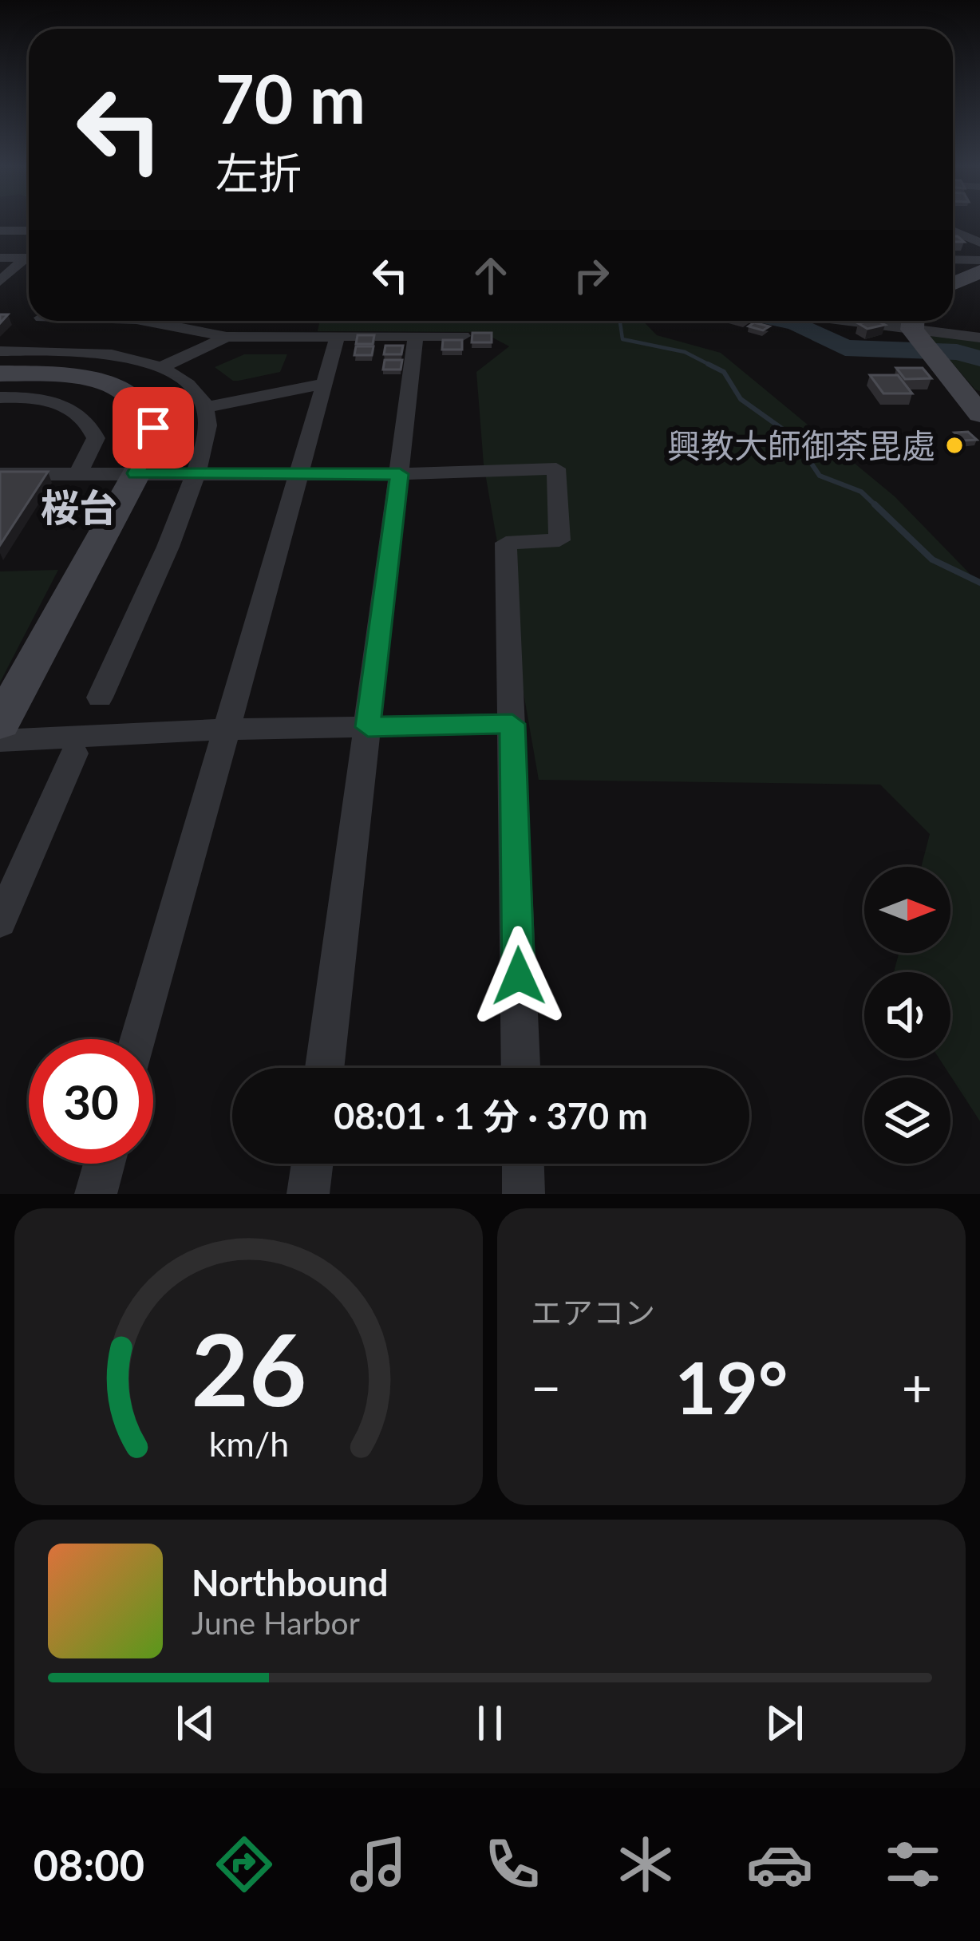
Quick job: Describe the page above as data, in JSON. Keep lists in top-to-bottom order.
{
  "districts": ["桜台"],
  "places": ["興教大師御荼毘處"],
  "north": "right",
  "page": {
    "turn": ["70 m", "左折"],
    "limit": "30",
    "trip": "08:01 · 1 分 · 370 m",
    "tile": "エアコン",
    "heat": ["−", "19°", "+"],
    "song": ["Northbound", "June Harbor"],
    "tabs": "08:00",
    "gauge": ["26", "km/h"]
  }
}
